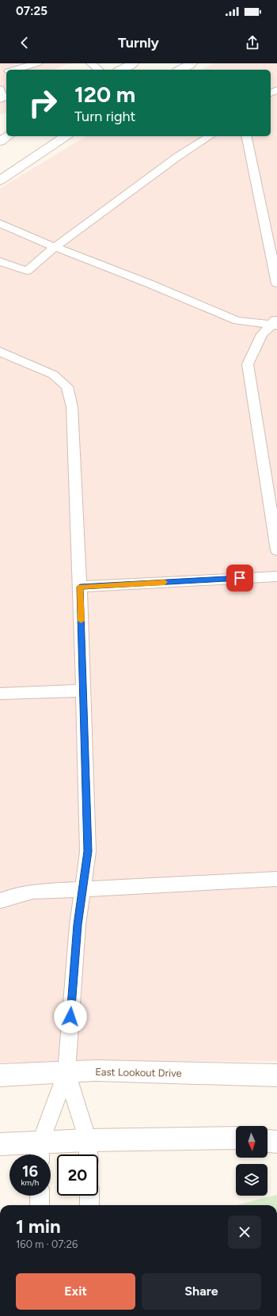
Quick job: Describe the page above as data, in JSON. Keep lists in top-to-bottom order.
{
  "streets": {
    "street": ["East Lookout Drive"]
  },
  "north": "bottom",
  "page": {
    "status": "07:25",
    "header": "Turnly",
    "turn": ["120 m", "Turn right"],
    "speed": "16 km/h",
    "limit": "20",
    "heading": ["1 min", "160 m · 07:26"],
    "buttons": ["Exit", "Share"]
  }
}
